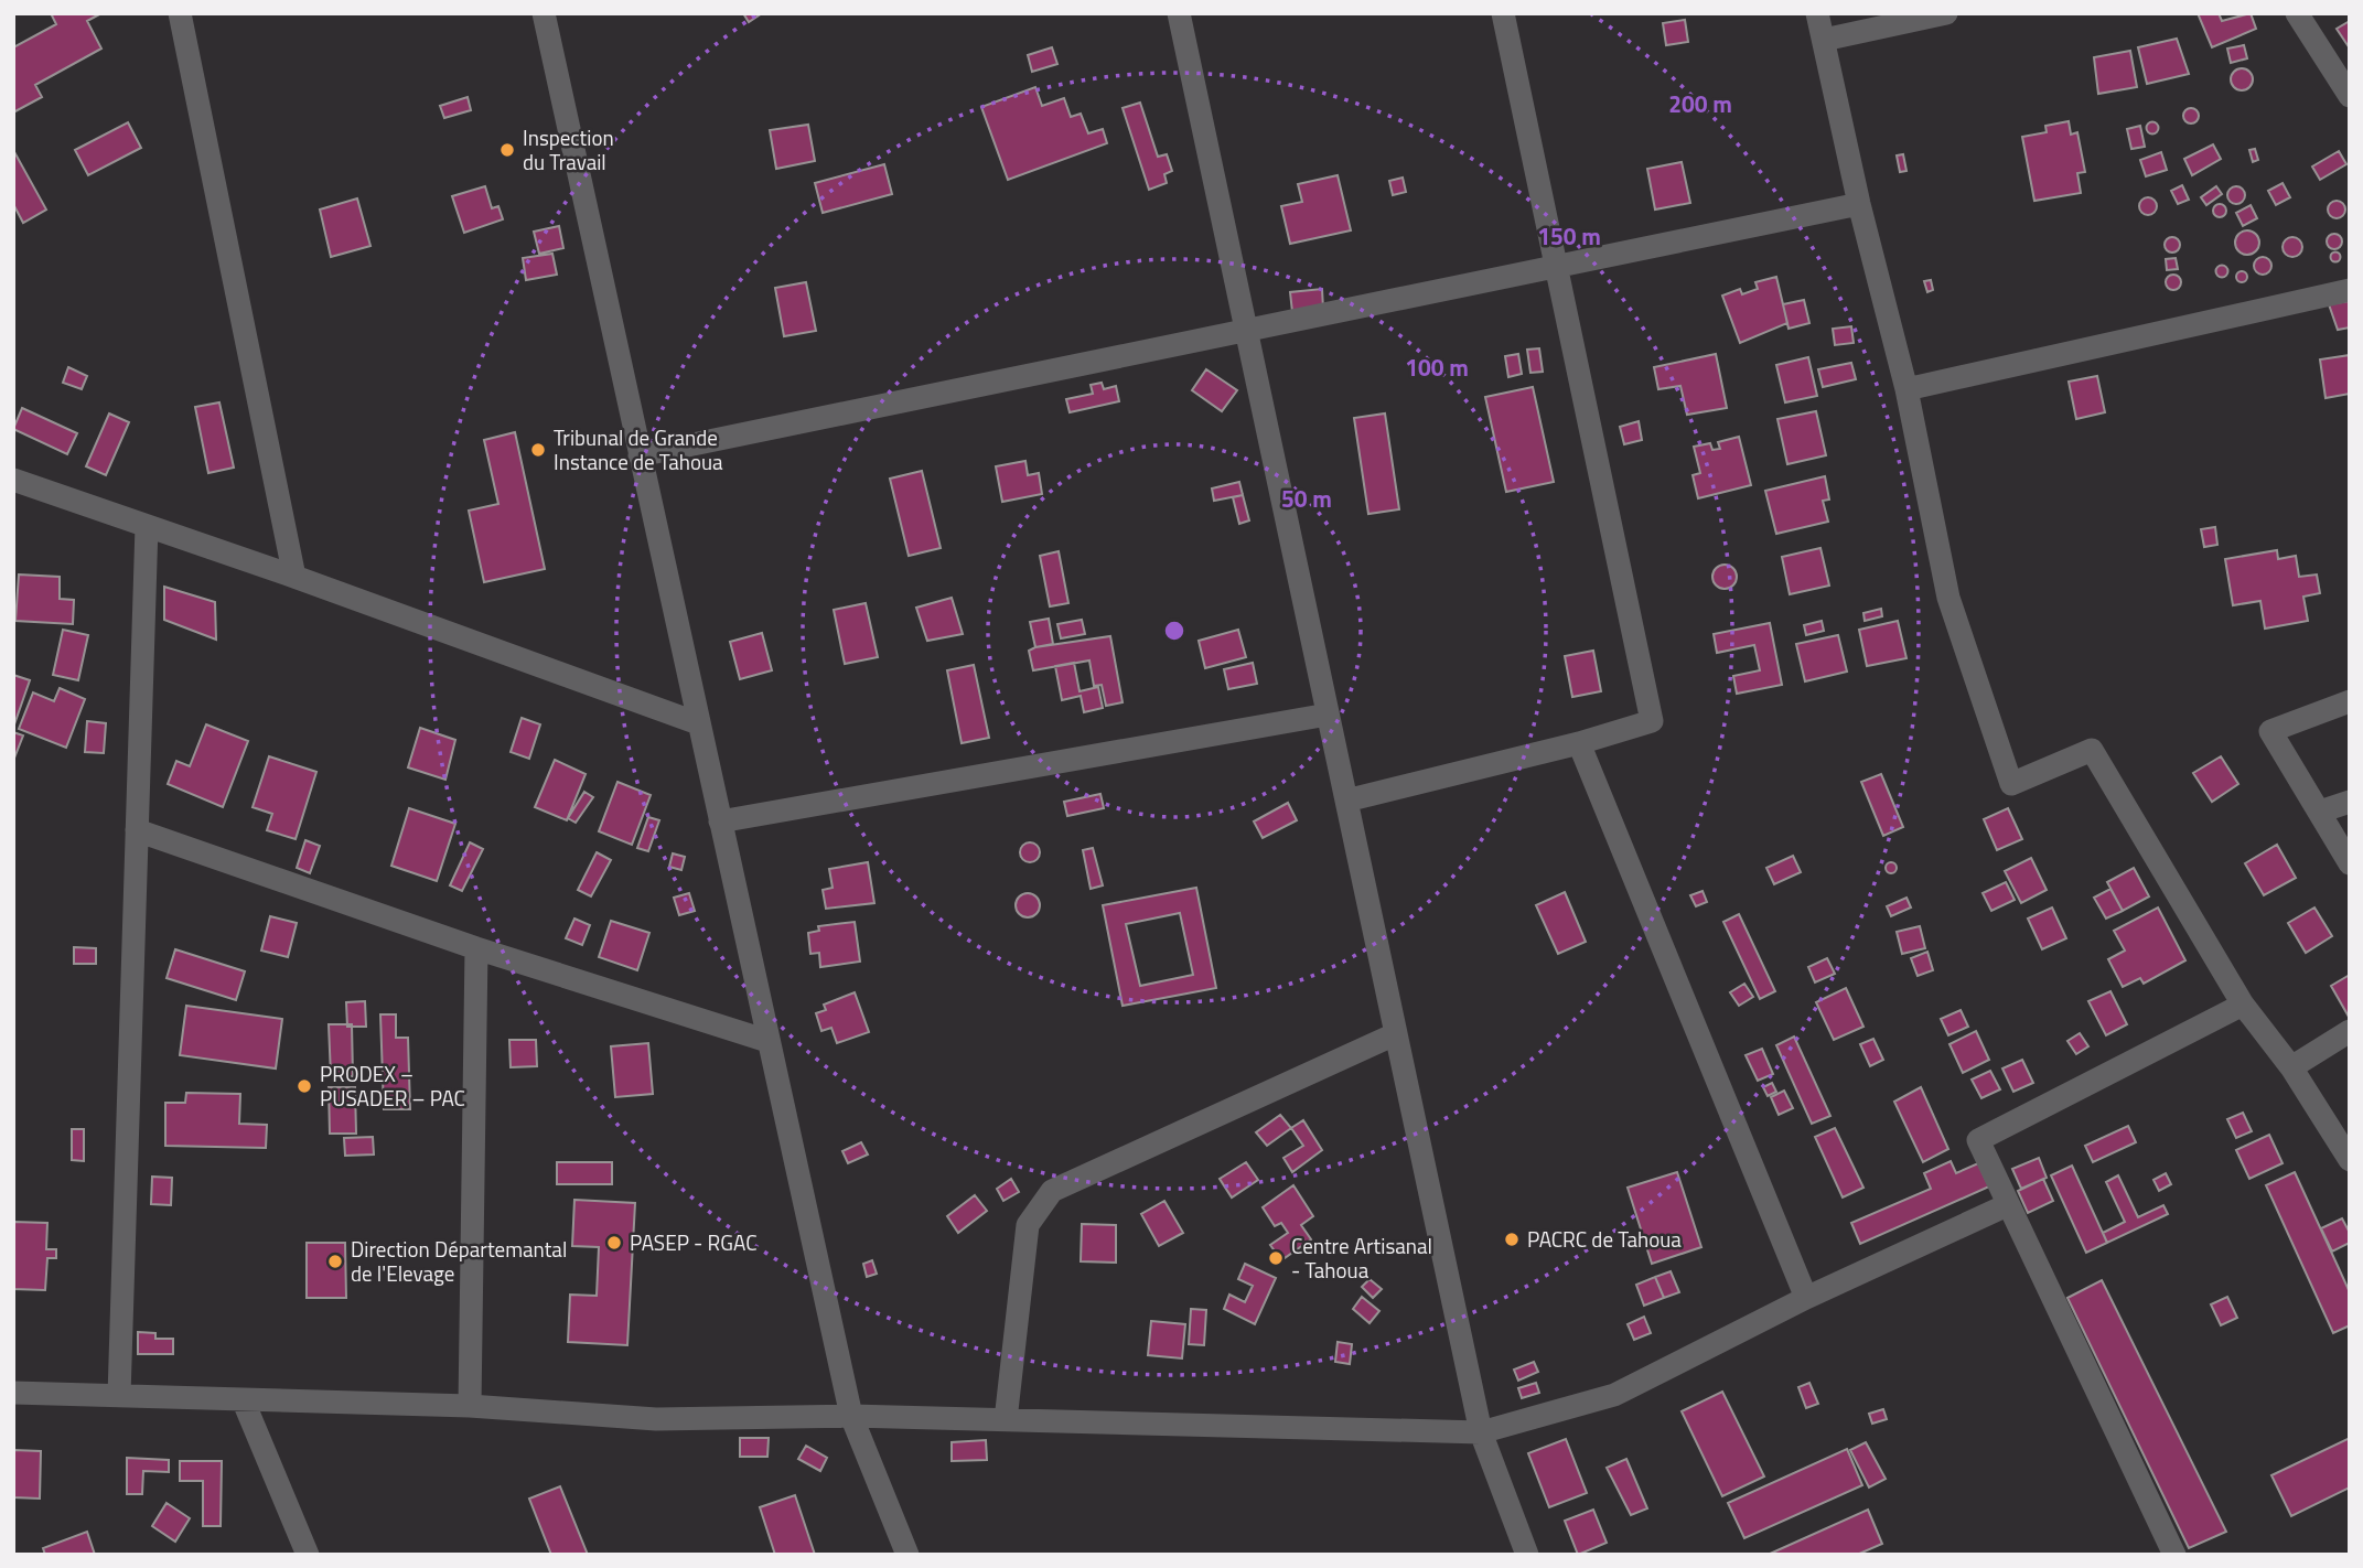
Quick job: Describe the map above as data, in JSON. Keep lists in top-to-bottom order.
{
  "places": [
    "Inspection du Travail",
    "Tribunal de Grande Instance de Tahoua",
    "PRODEX – PUSADER – PAC",
    "PACRC de Tahoua",
    "PASEP - RGAC",
    "Centre Artisanal - Tahoua",
    "Direction Départemantal de l'Elevage"
  ],
  "rings": [
    "200 m",
    "150 m",
    "100 m",
    "50 m"
  ]
}
